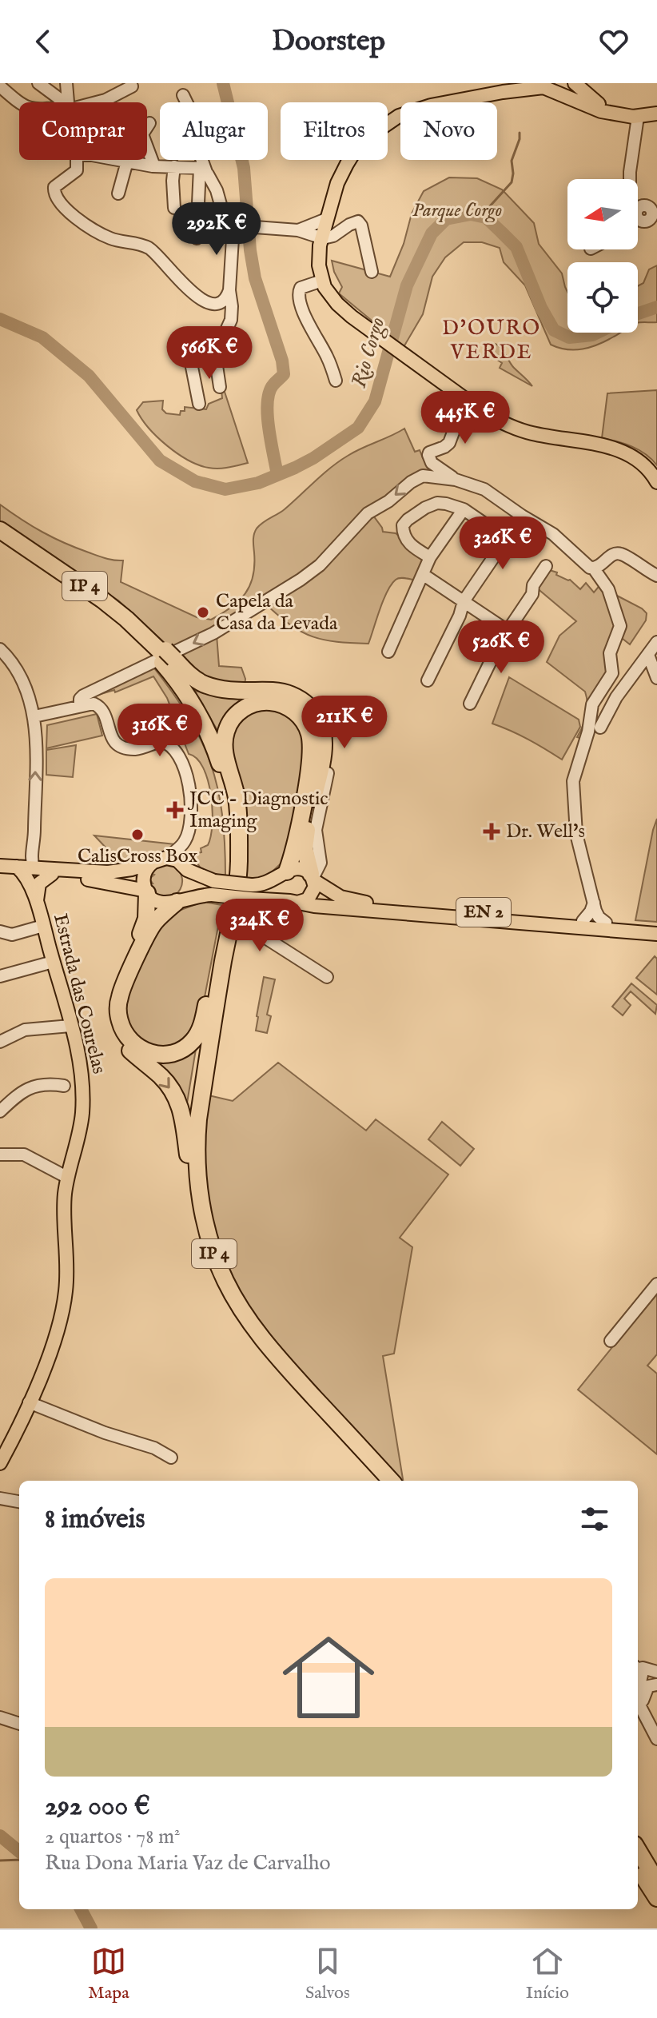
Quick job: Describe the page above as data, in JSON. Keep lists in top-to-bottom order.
{
  "streets": {
    "highway": ["IP 4"],
    "main road": ["EN 2", "Estrada das Courelas"]
  },
  "crossings": [
    ["EN 2", "Estrada das Courelas"]
  ],
  "districts": ["D'OURO VERDE"],
  "water": ["Rio Corgo"],
  "parks": ["Parque Corgo"],
  "places": {
    "other": ["Capela da Casa da Levada", "CalisCross Box"],
    "health": ["JCC - Diagnostic Imaging", "Dr. Well's"]
  },
  "north": "left",
  "page": {
    "header": "Doorstep",
    "chip": [
      "Comprar",
      "Alugar",
      "Filtros",
      "Novo"
    ],
    "price": [
      "292K €",
      "566K €",
      "445K €",
      "326K €",
      "526K €",
      "211K €",
      "316K €",
      "324K €"
    ],
    "heading": "8 imóveis",
    "list": [
      {
        "name": "292 000 €",
        "note": "2 quartos · 78 m² · Rua Dona Maria Vaz de Carvalho"
      }
    ],
    "tabs": ["Mapa", "Salvos", "Início"]
  }
}
